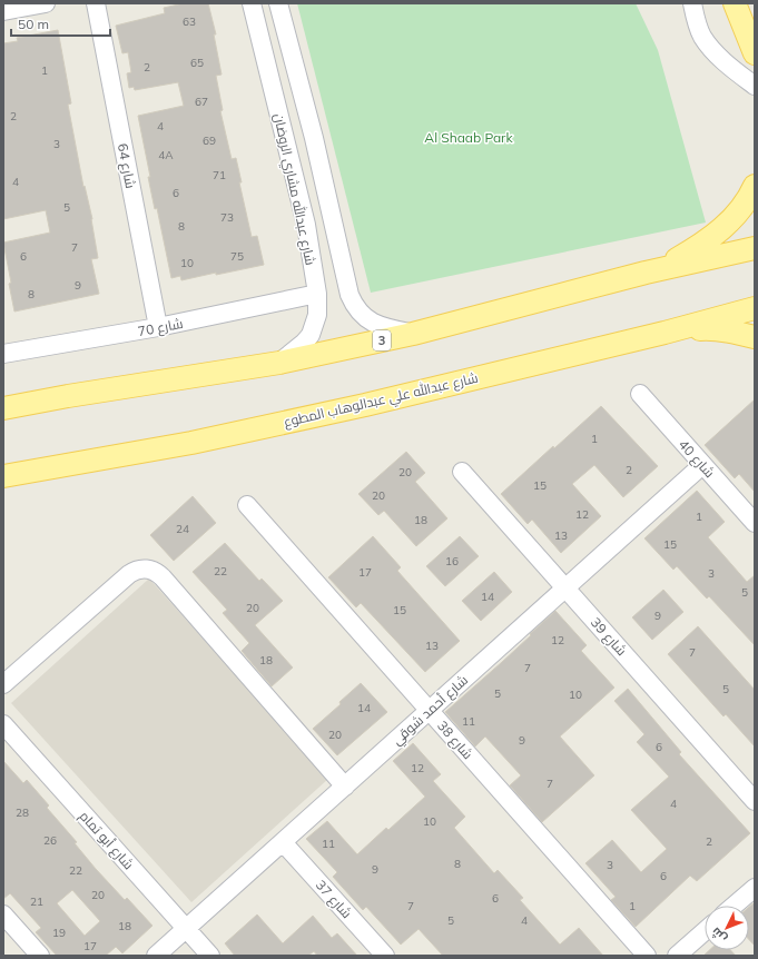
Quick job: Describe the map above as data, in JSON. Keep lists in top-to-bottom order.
{
  "streets": {
    "main road": ["3", "شارع عبدالله علي عبدالوهاب المطوع"],
    "street": [
      "شارع 64",
      "شارع عبدالله مشاري الروضان",
      "شارع 70",
      "شارع 40",
      "شارع 39",
      "شارع أحمد شوقي",
      "شارع 38",
      "شارع أبو تمام",
      "شارع 37"
    ]
  },
  "crossings": [
    ["شارع 64", "شارع 70"],
    ["شارع عبدالله مشاري الروضان", "شارع 70"],
    ["شارع عبدالله مشاري الروضان", "3"],
    ["شارع 40", "شارع أحمد شوقي"],
    ["شارع 39", "شارع أحمد شوقي"],
    ["شارع أحمد شوقي", "شارع 38"],
    ["شارع أحمد شوقي", "شارع أبو تمام"],
    ["شارع أحمد شوقي", "شارع 37"]
  ],
  "parks": ["Al Shaab Park"],
  "house_numbers": [
    "63",
    "65",
    "2",
    "1",
    "67",
    "2",
    "4",
    "69",
    "3",
    "4A",
    "71",
    "4",
    "6",
    "5",
    "73",
    "8",
    "7",
    "6",
    "75",
    "10",
    "9",
    "8",
    "1",
    "2",
    "20",
    "15",
    "20",
    "12",
    "1",
    "18",
    "24",
    "13",
    "15",
    "16",
    "22",
    "17",
    "3",
    "5",
    "14",
    "20",
    "15",
    "9",
    "12",
    "13",
    "7",
    "18",
    "7",
    "5",
    "5",
    "10",
    "14",
    "11",
    "20",
    "9",
    "6",
    "12",
    "7",
    "4",
    "28",
    "10",
    "26",
    "2",
    "11",
    "8",
    "3",
    "9",
    "22",
    "6",
    "20",
    "6",
    "21",
    "7",
    "1",
    "5",
    "4",
    "18",
    "19",
    "17"
  ],
  "scale_bar": "50 m",
  "north": "bottom left"
}
